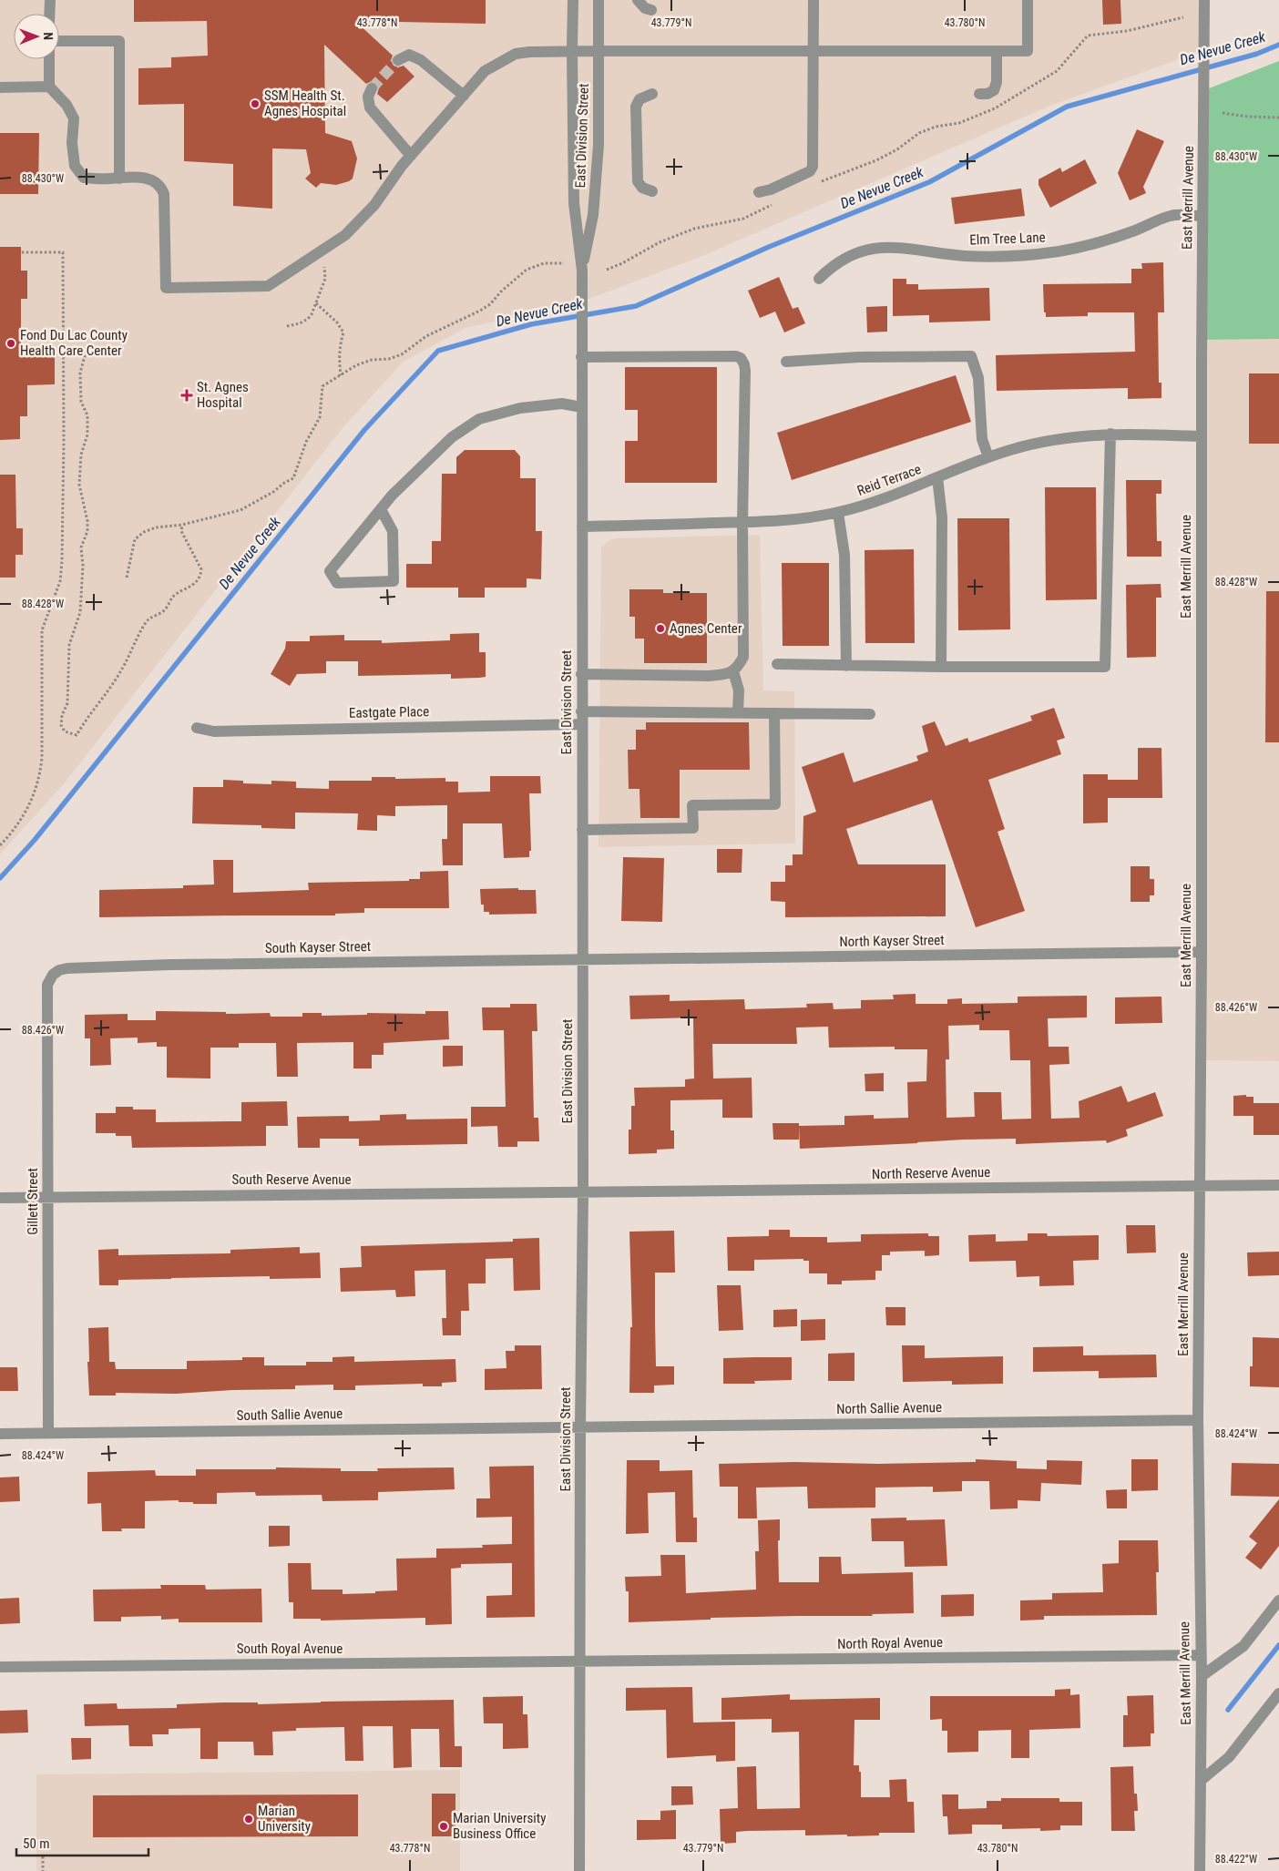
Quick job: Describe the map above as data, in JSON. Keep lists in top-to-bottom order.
{
  "streets": {
    "street": [
      "East Division Street",
      "East Merrill Avenue",
      "Elm Tree Lane",
      "Reid Terrace",
      "Eastgate Place",
      "North Kayser Street",
      "South Kayser Street",
      "North Reserve Avenue",
      "South Reserve Avenue",
      "Gillett Street",
      "North Sallie Avenue",
      "South Sallie Avenue",
      "North Royal Avenue",
      "South Royal Avenue"
    ]
  },
  "crossings": [
    ["East Division Street", "Reid Terrace"],
    ["East Division Street", "Eastgate Place"],
    ["East Division Street", "North Kayser Street"],
    ["East Division Street", "South Kayser Street"],
    ["East Division Street", "North Reserve Avenue"],
    ["East Division Street", "South Reserve Avenue"],
    ["East Division Street", "North Sallie Avenue"],
    ["East Division Street", "South Sallie Avenue"],
    ["East Division Street", "North Royal Avenue"],
    ["East Division Street", "South Royal Avenue"],
    ["East Merrill Avenue", "Elm Tree Lane"],
    ["East Merrill Avenue", "Reid Terrace"],
    ["East Merrill Avenue", "North Kayser Street"],
    ["East Merrill Avenue", "North Reserve Avenue"],
    ["East Merrill Avenue", "North Sallie Avenue"],
    ["East Merrill Avenue", "North Royal Avenue"],
    ["North Kayser Street", "South Kayser Street"],
    ["South Kayser Street", "Gillett Street"],
    ["North Reserve Avenue", "South Reserve Avenue"],
    ["South Reserve Avenue", "Gillett Street"],
    ["Gillett Street", "South Sallie Avenue"],
    ["North Sallie Avenue", "South Sallie Avenue"],
    ["North Royal Avenue", "South Royal Avenue"]
  ],
  "water": ["De Nevue Creek"],
  "places": {
    "other": [
      "SSM Health St. Agnes Hospital",
      "Fond Du Lac County Health Care Center",
      "Agnes Center",
      "Marian University",
      "Marian University Business Office"
    ],
    "health": ["St. Agnes Hospital"]
  },
  "scale_bar": "50 m",
  "north": "right",
  "coordinates": [
    "43.778°N",
    "43.779°N",
    "43.780°N",
    "88.430°W",
    "88.428°W",
    "88.426°W",
    "88.424°W",
    "88.422°W"
  ]
}
